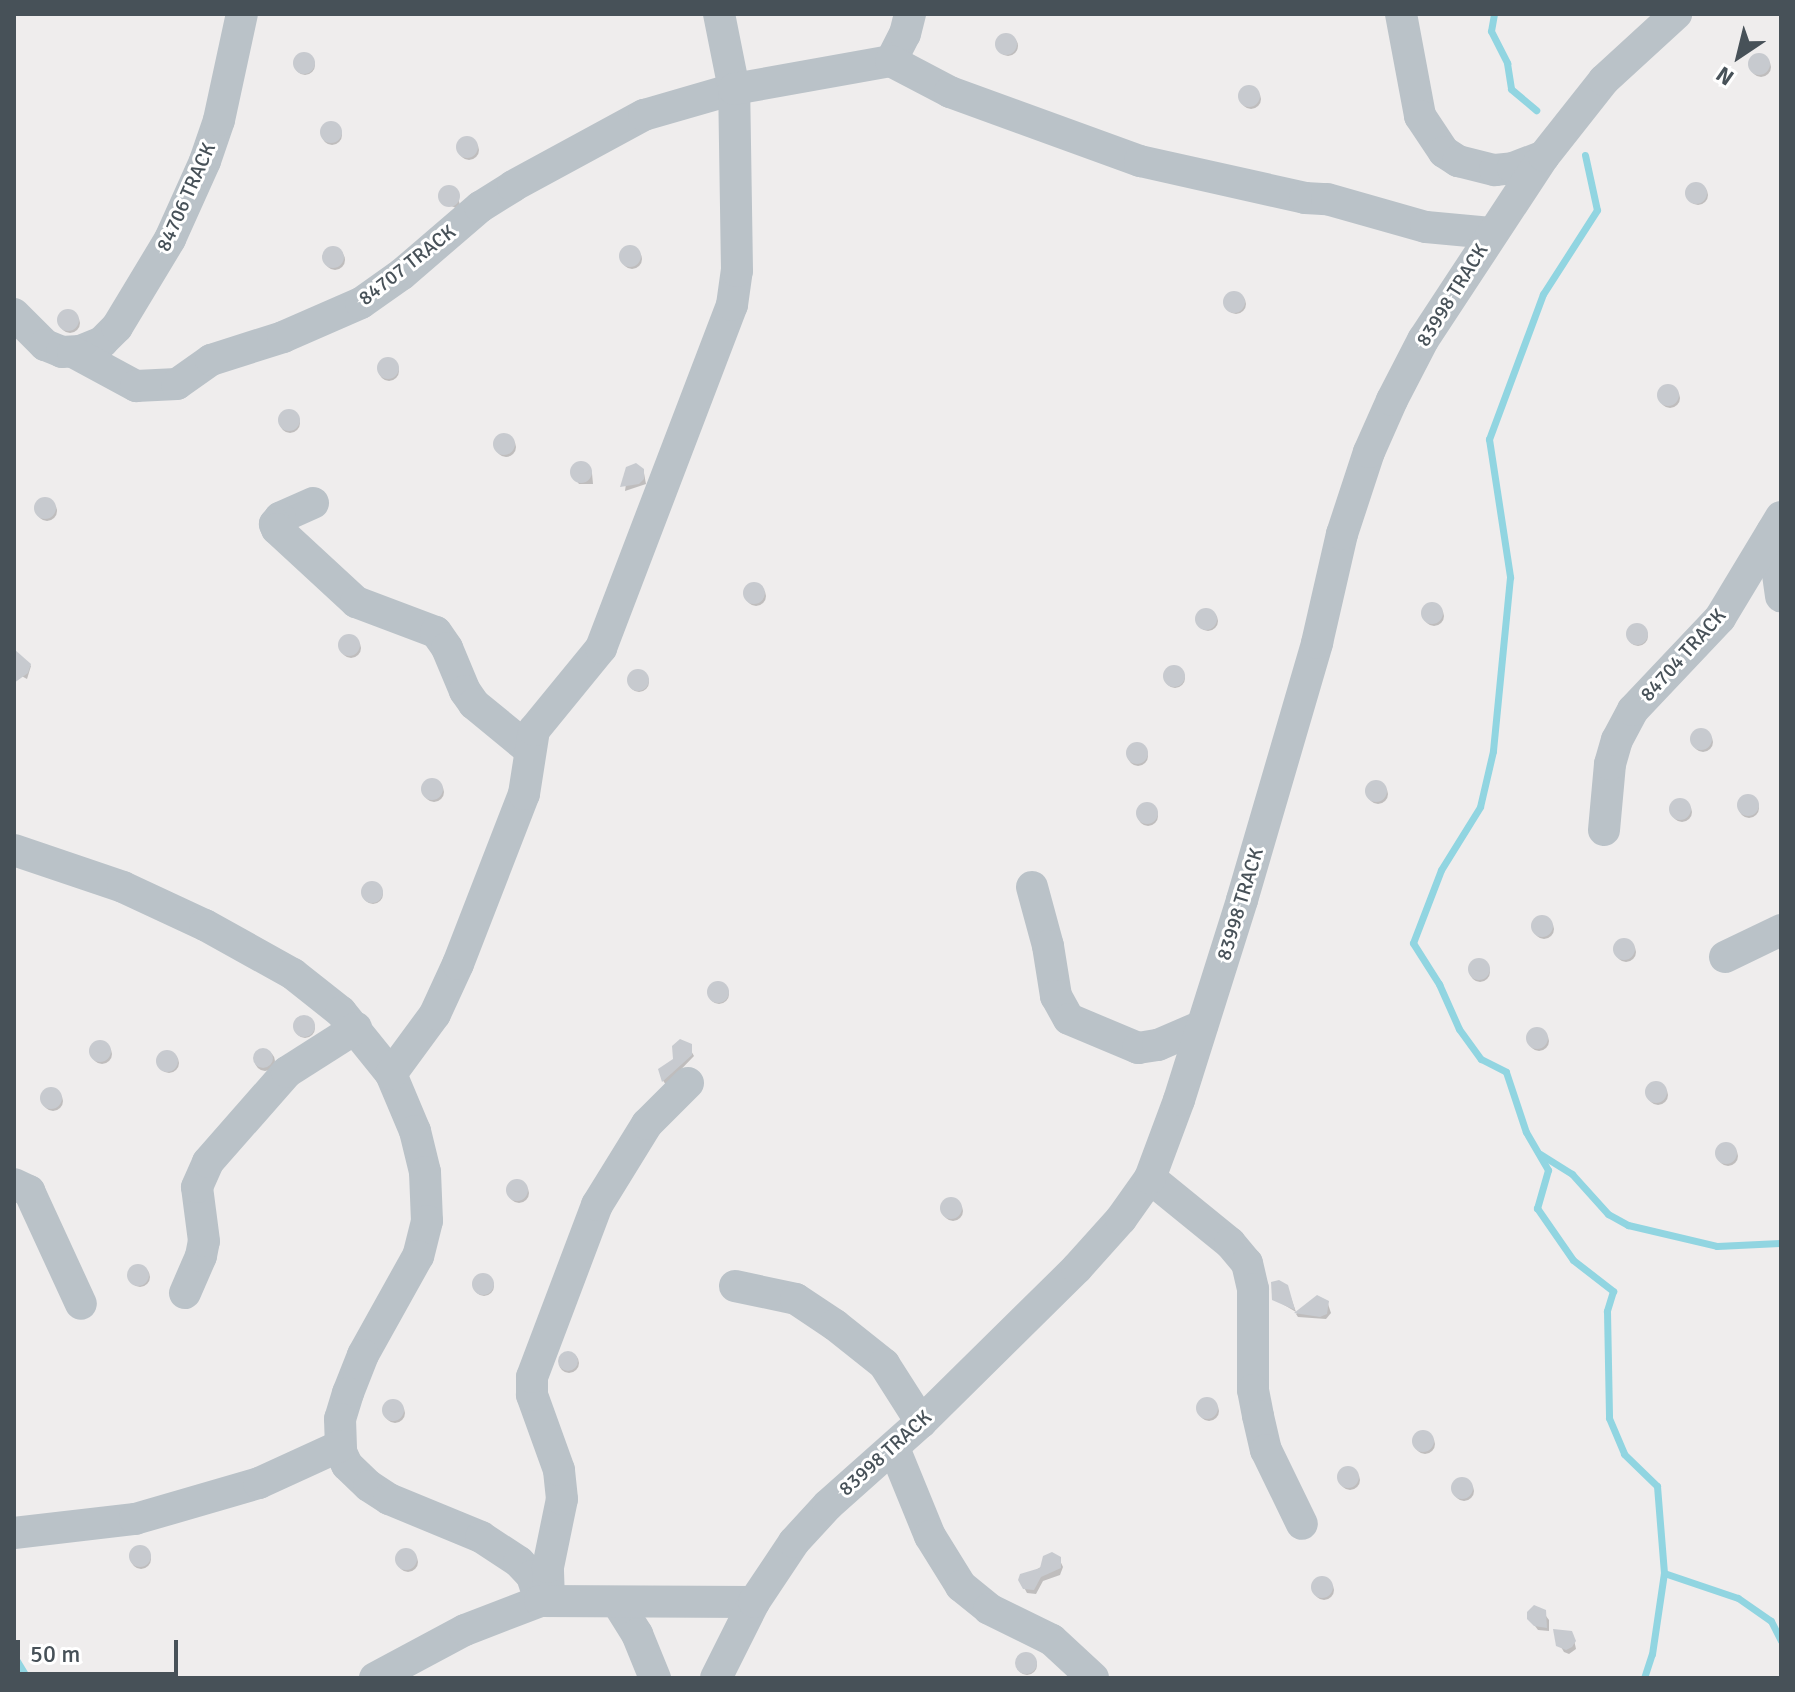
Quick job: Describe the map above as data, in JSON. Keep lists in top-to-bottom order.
{
  "streets": {
    "street": [
      "84706 TRACK",
      "84707 TRACK",
      "83998 TRACK",
      "84704 TRACK"
    ]
  },
  "crossings": [
    ["84706 TRACK", "84707 TRACK"]
  ],
  "scale_bar": "50 m",
  "north": "bottom left"
}
